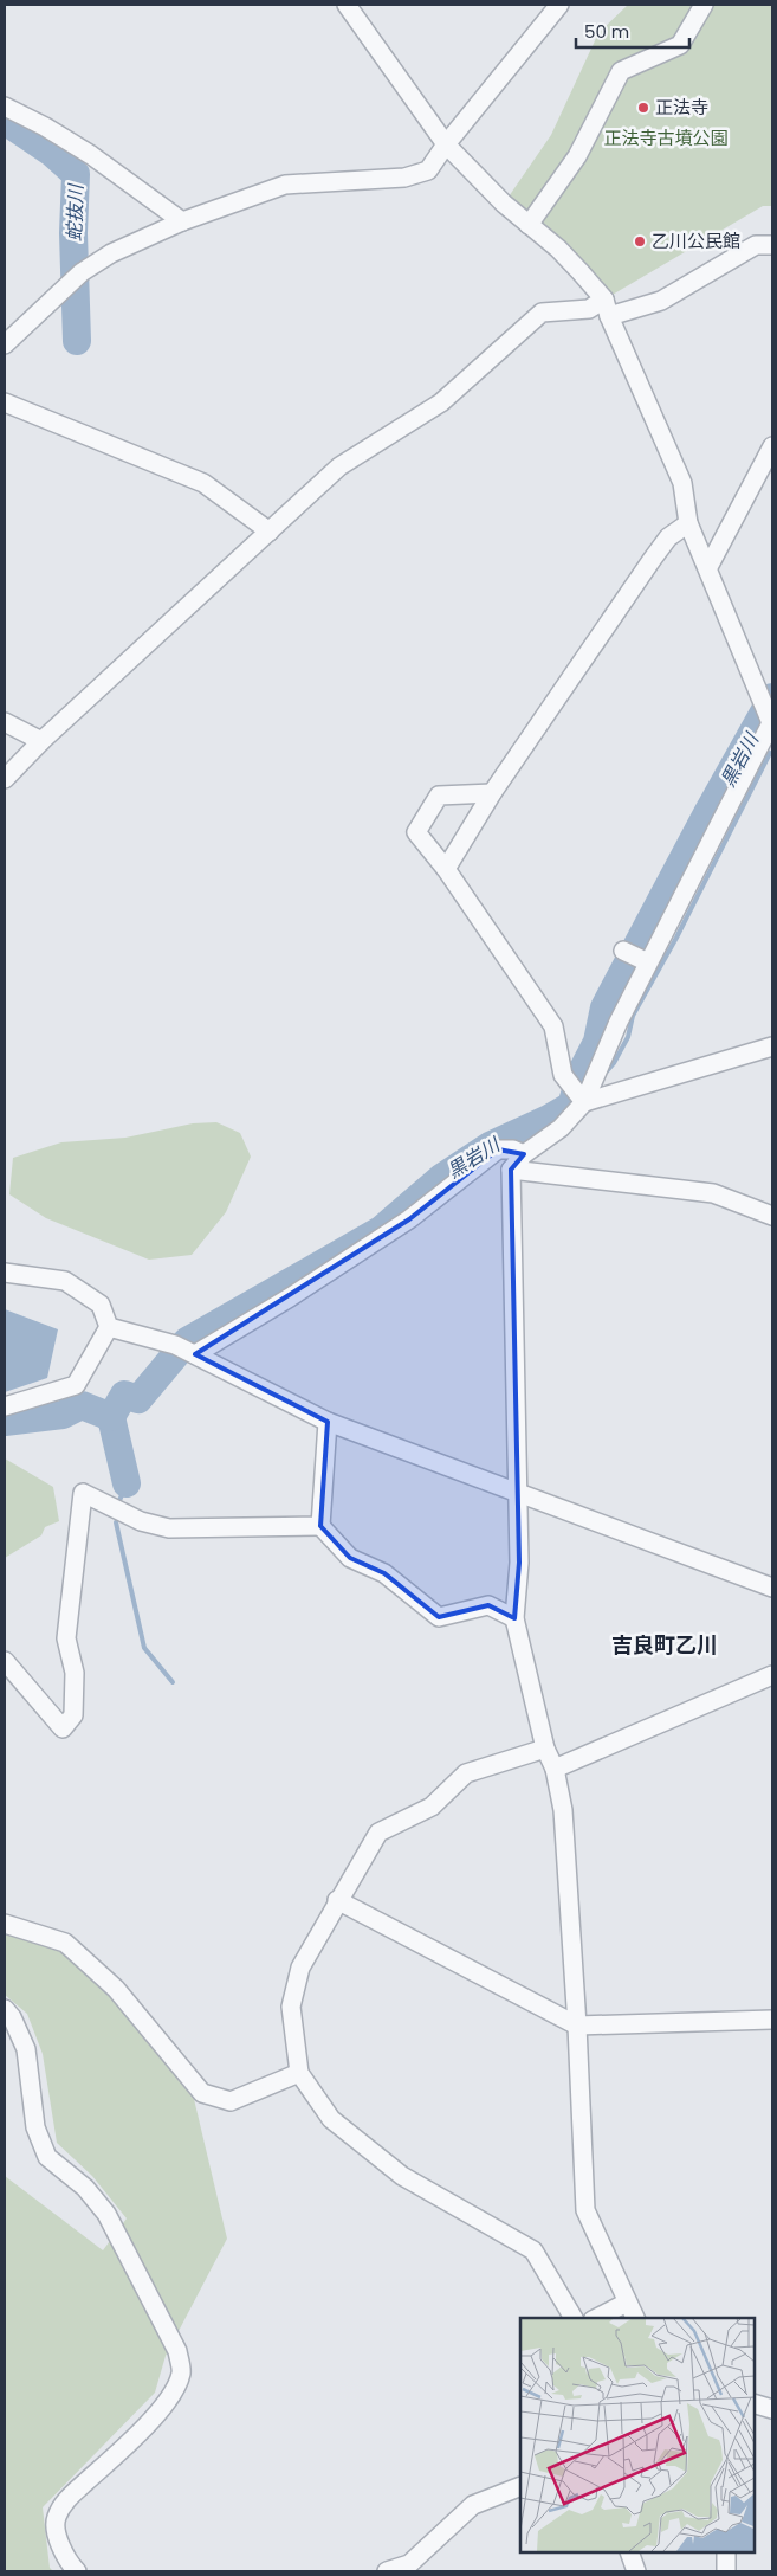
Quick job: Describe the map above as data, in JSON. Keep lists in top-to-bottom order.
{
  "districts": ["吉良町乙川"],
  "water": ["蛇抜川", "黒岩川"],
  "parks": ["正法寺古墳公園"],
  "places": ["正法寺", "乙川公民館"],
  "scale_bar": "50 m"
}
